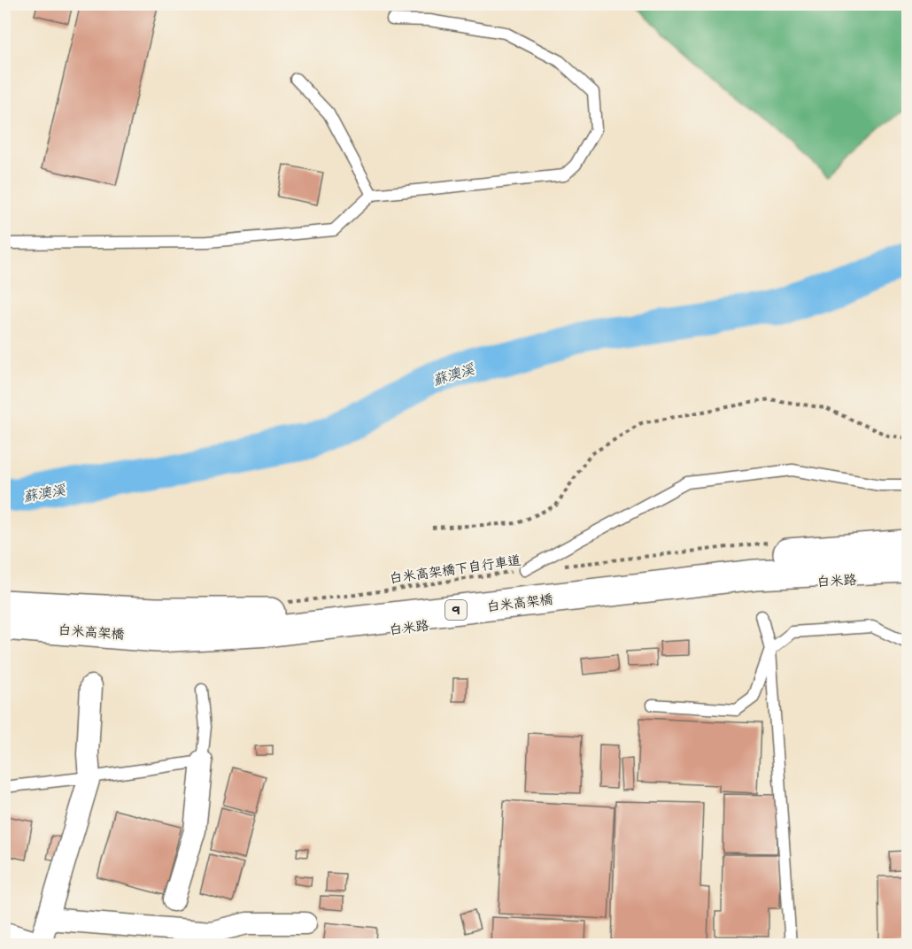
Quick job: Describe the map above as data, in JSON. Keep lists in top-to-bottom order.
{
  "streets": {
    "main road": ["白米高架橋", "9"],
    "street": ["白米路"],
    "path": ["白米高架橋下自行車道"]
  },
  "water": ["蘇澳溪"]
}
